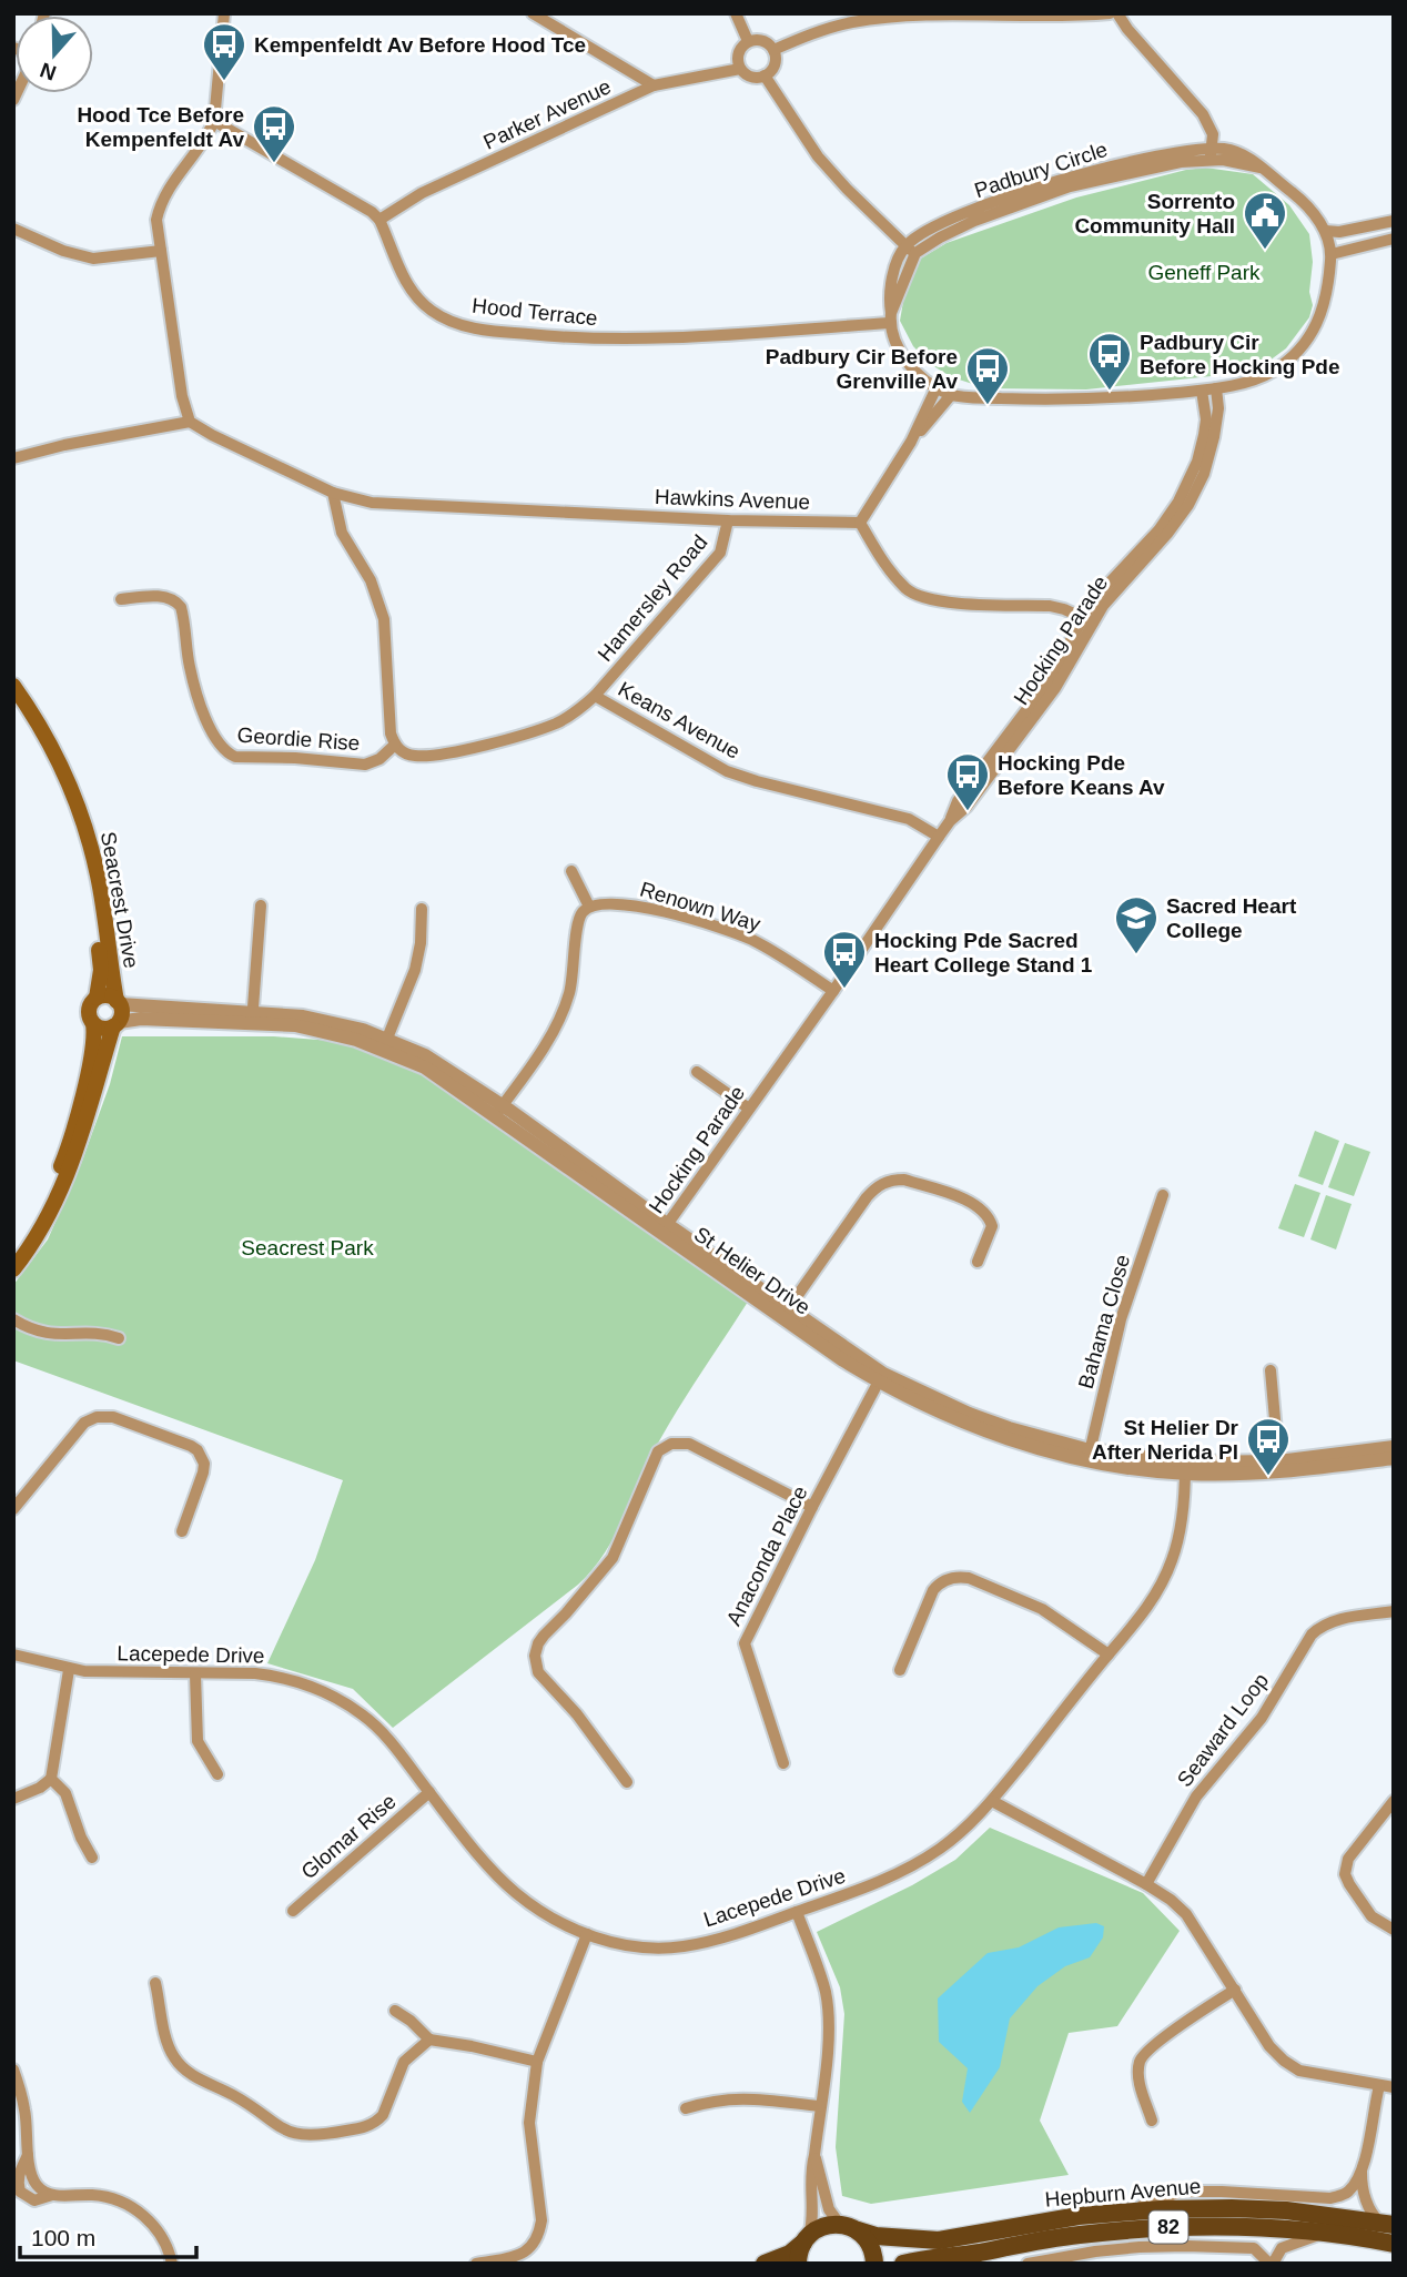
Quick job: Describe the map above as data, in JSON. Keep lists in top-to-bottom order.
{
  "streets": {
    "main road": ["Seacrest Drive", "Hepburn Avenue", "82"],
    "street": [
      "Parker Avenue",
      "Padbury Circle",
      "Hood Terrace",
      "Hawkins Avenue",
      "Hamersley Road",
      "Hocking Parade",
      "Keans Avenue",
      "Geordie Rise",
      "Renown Way",
      "St Helier Drive",
      "Bahama Close",
      "Anaconda Place",
      "Lacepede Drive",
      "Seaward Loop",
      "Glomar Rise"
    ]
  },
  "crossings": [
    ["Parker Avenue", "Hood Terrace"],
    ["Padbury Circle", "Hood Terrace"],
    ["Padbury Circle", "Hocking Parade"],
    ["Hawkins Avenue", "Hamersley Road"],
    ["Hamersley Road", "Keans Avenue"],
    ["Hocking Parade", "Keans Avenue"],
    ["Hocking Parade", "Renown Way"],
    ["Hocking Parade", "St Helier Drive"],
    ["Keans Avenue", "Geordie Rise"],
    ["Seacrest Drive", "St Helier Drive"],
    ["St Helier Drive", "Bahama Close"],
    ["St Helier Drive", "Anaconda Place"],
    ["St Helier Drive", "Lacepede Drive"],
    ["Lacepede Drive", "Glomar Rise"]
  ],
  "parks": ["Geneff Park", "Seacrest Park"],
  "places": {
    "bus stop": [
      "Kempenfeldt Av Before Hood Tce",
      "Hood Tce Before Kempenfeldt Av",
      "Padbury Cir Before Hocking Pde",
      "Padbury Cir Before Grenville Av",
      "Hocking Pde Before Keans Av",
      "Hocking Pde Sacred Heart College Stand 1",
      "St Helier Dr After Nerida Pl"
    ],
    "public building": ["Sorrento Community Hall"],
    "school or university": ["Sacred Heart College"]
  },
  "scale_bar": "100 m",
  "north": "bottom"
}
